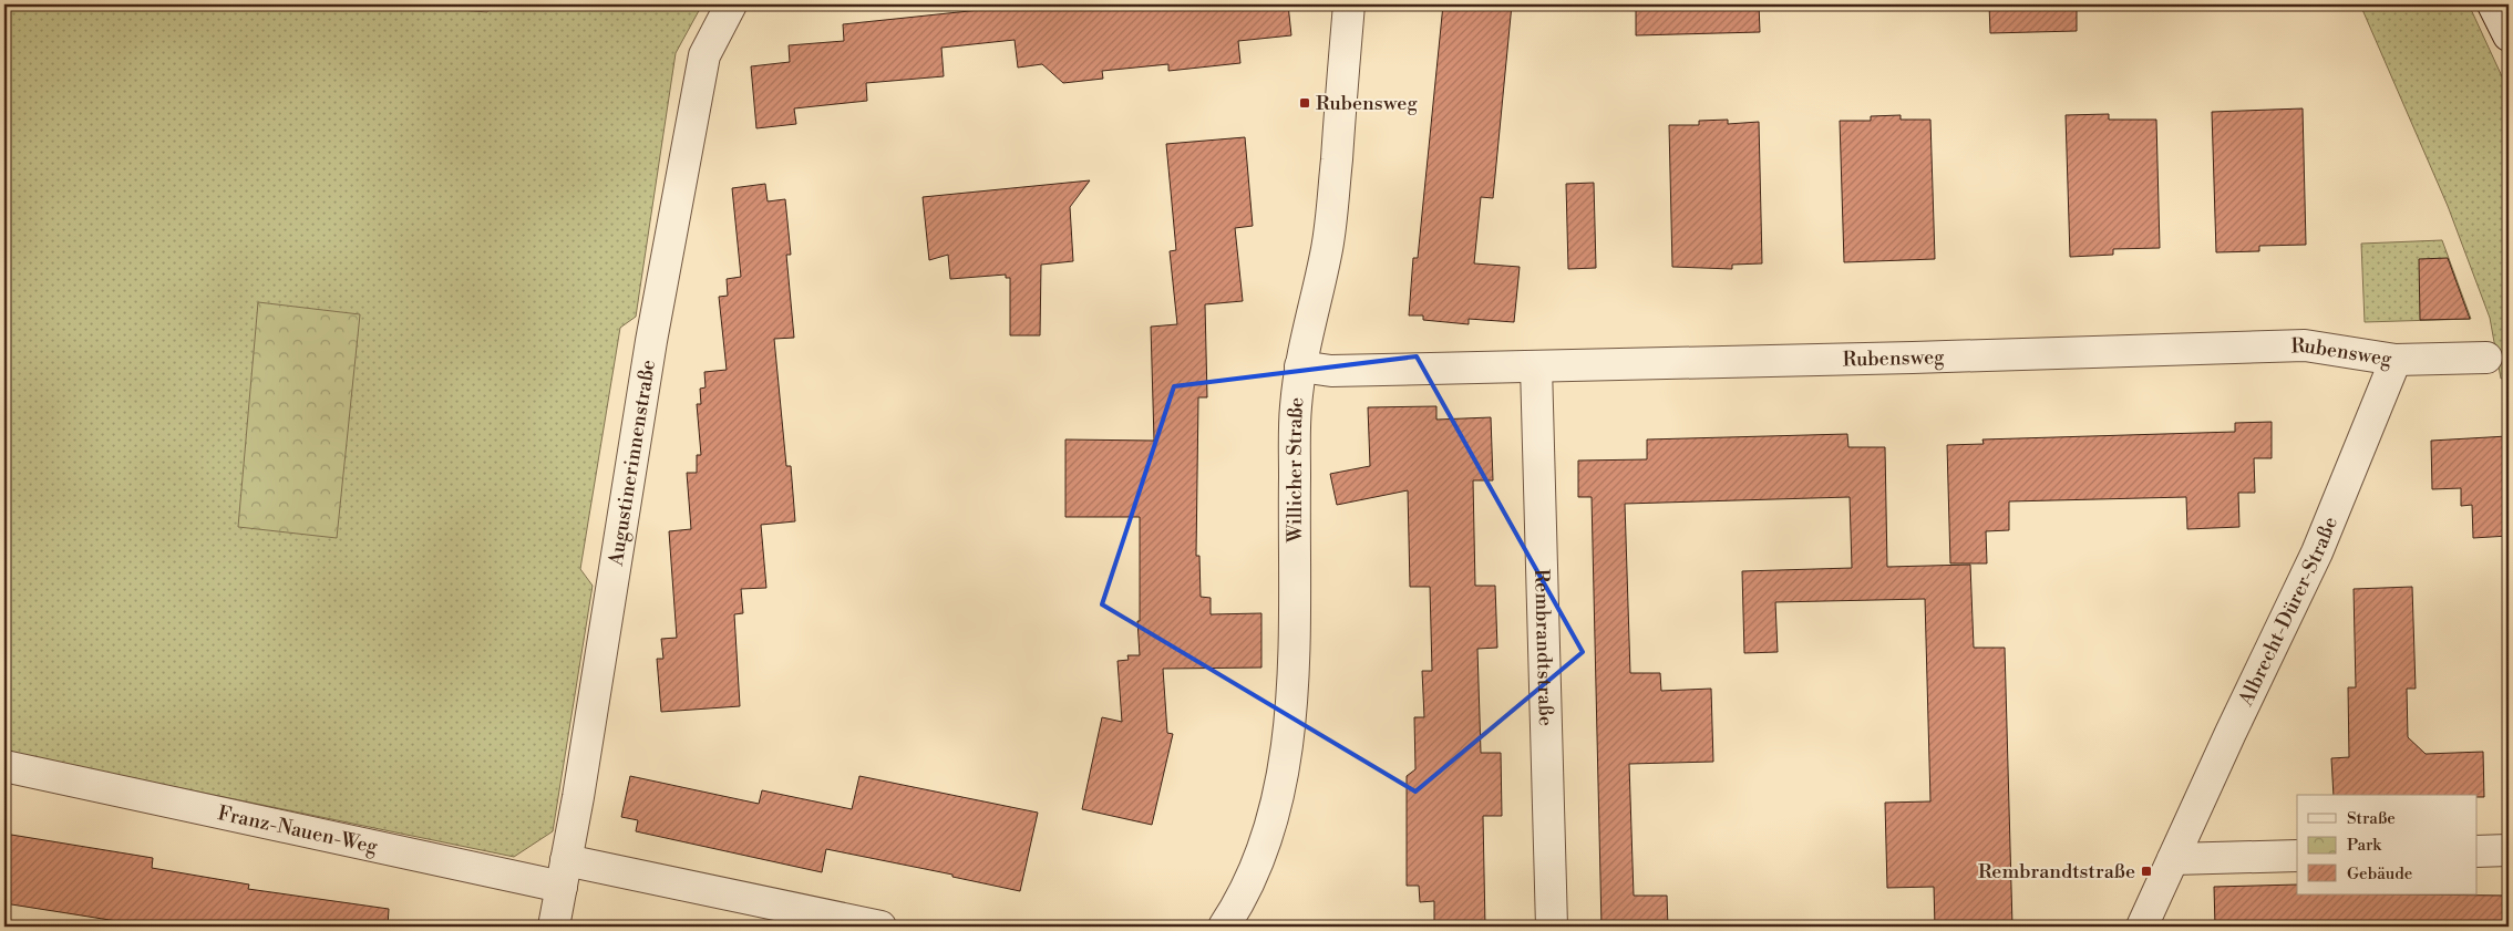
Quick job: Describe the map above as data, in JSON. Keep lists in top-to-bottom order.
{
  "streets": {
    "street": [
      "Rubensweg",
      "Augustinerinnenstraße",
      "Willicher Straße",
      "Albrecht-Dürer-Straße",
      "Rembrandtstraße",
      "Franz-Nauen-Weg"
    ]
  },
  "crossings": [
    ["Rubensweg", "Willicher Straße"],
    ["Rubensweg", "Albrecht-Dürer-Straße"],
    ["Rubensweg", "Rembrandtstraße"],
    ["Augustinerinnenstraße", "Franz-Nauen-Weg"]
  ],
  "places": {
    "transit": ["Rubensweg", "Rembrandtstraße"]
  },
  "legend": ["Straße", "Park", "Gebäude"]
}
